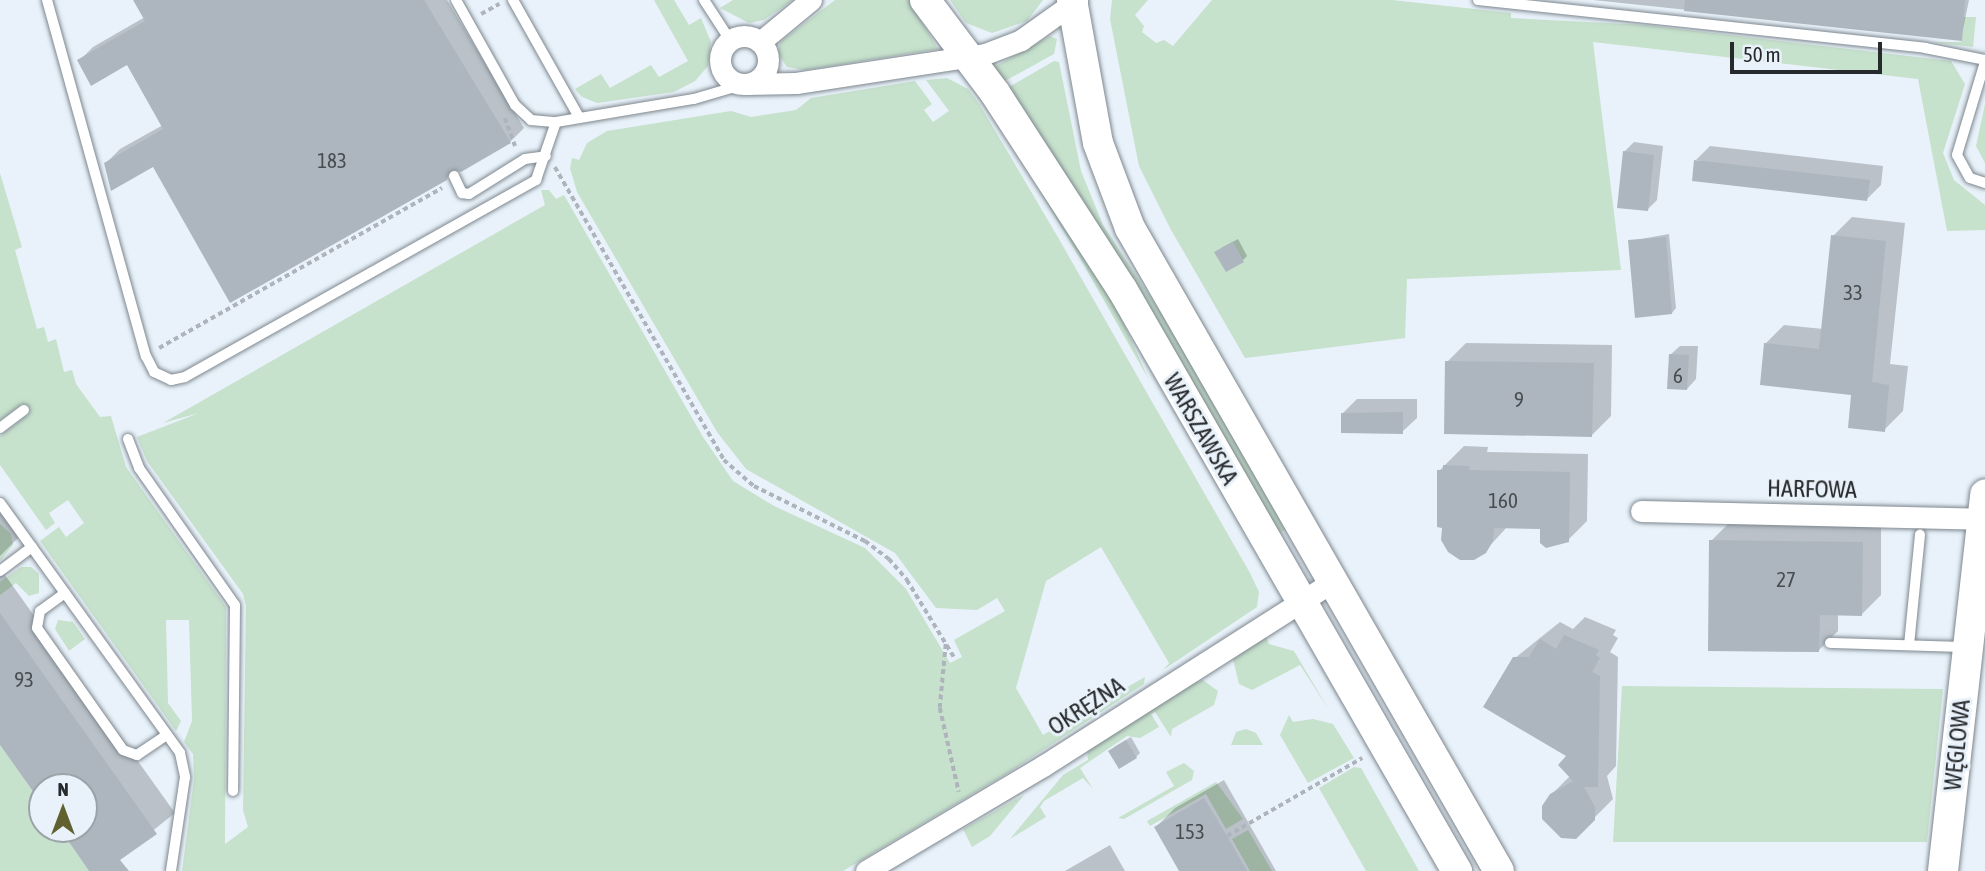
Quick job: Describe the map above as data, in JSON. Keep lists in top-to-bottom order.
{
  "streets": {
    "main road": ["WARSZAWSKA", "WĘGLOWA"],
    "street": ["HARFOWA", "OKRĘŻNA"]
  },
  "crossings": [
    ["WARSZAWSKA", "OKRĘŻNA"],
    ["HARFOWA", "WĘGLOWA"]
  ],
  "house_numbers": [
    "183",
    "33",
    "6",
    "9",
    "160",
    "27",
    "93",
    "153"
  ],
  "scale_bar": "50 m",
  "north": "top"
}
